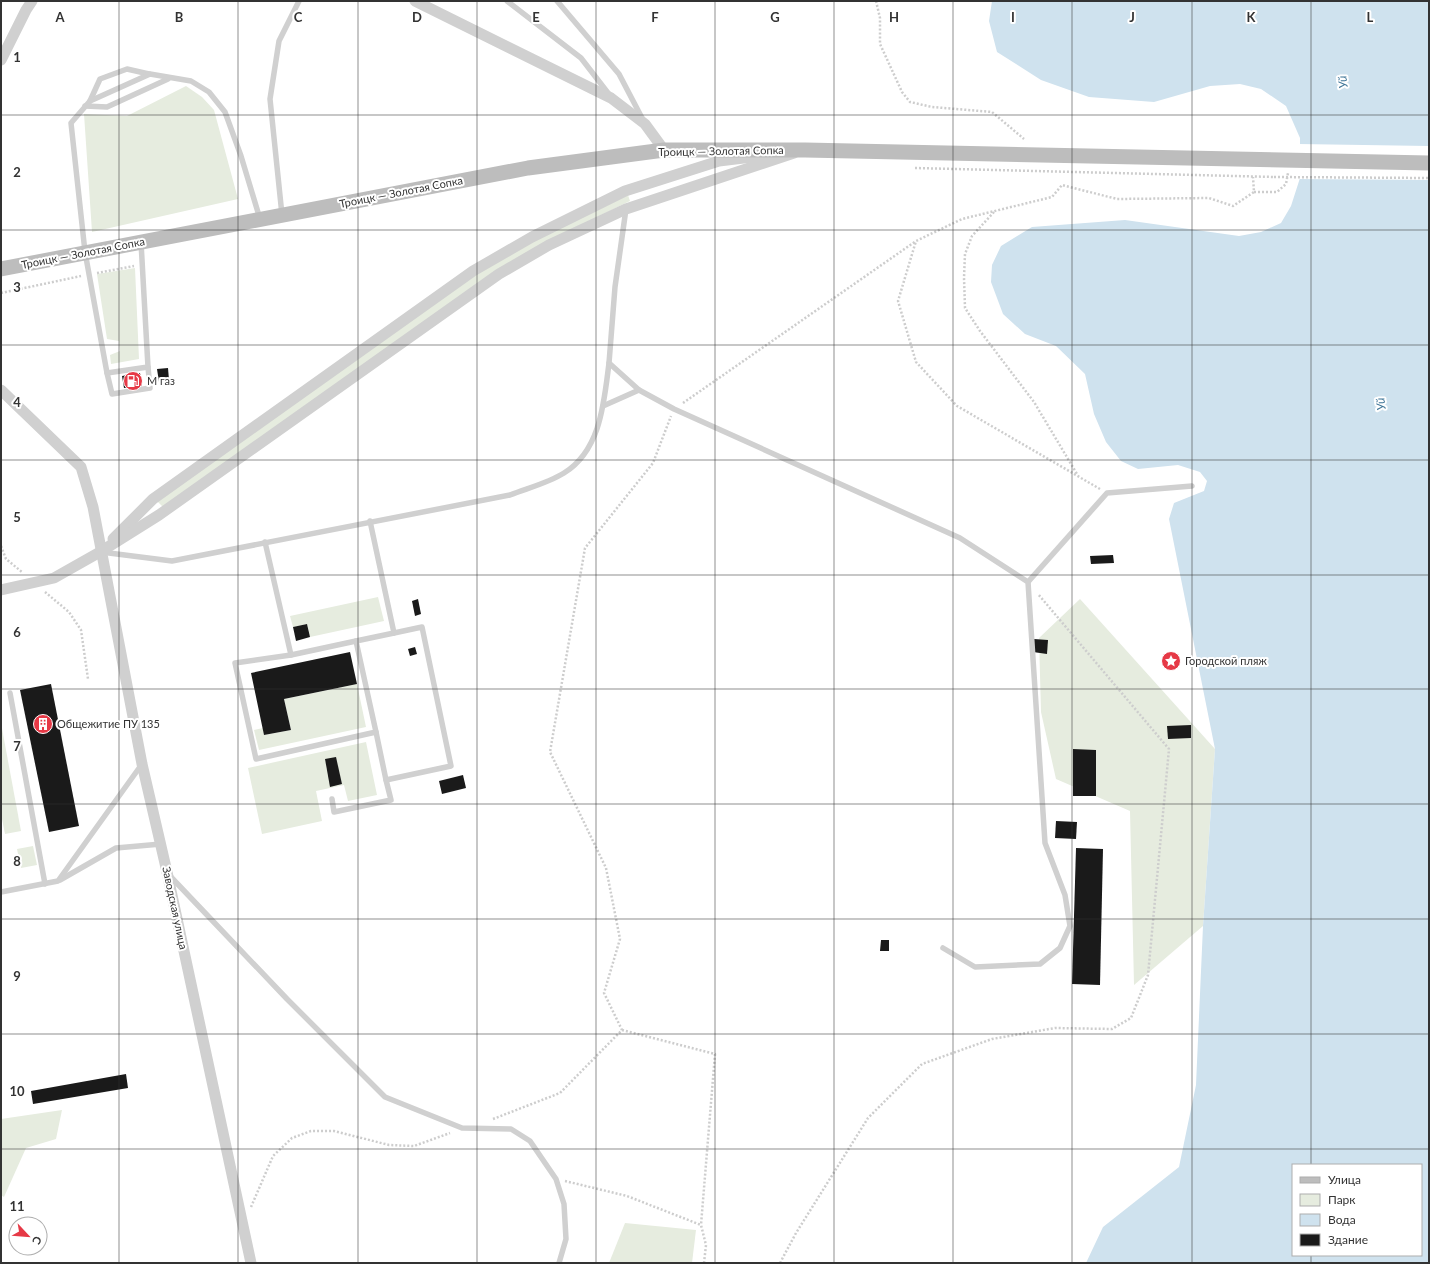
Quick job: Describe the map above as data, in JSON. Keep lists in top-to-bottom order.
{
  "streets": {
    "street": ["Троицк — Золотая Сопка", "Заводская улица"]
  },
  "water": ["Уй"],
  "places": {
    "fuel station": ["М газ"],
    "place": ["Городской пляж"],
    "building": ["Общежитие ПУ 135"]
  },
  "legend": [
    "Улица",
    "Парк",
    "Вода",
    "Здание"
  ],
  "north": "bottom right",
  "grid": {
    "columns": [
      "A",
      "B",
      "C",
      "D",
      "E",
      "F",
      "G",
      "H",
      "I",
      "J",
      "K",
      "L"
    ],
    "rows": [
      "1",
      "2",
      "3",
      "4",
      "5",
      "6",
      "7",
      "8",
      "9",
      "10",
      "11"
    ]
  }
}
